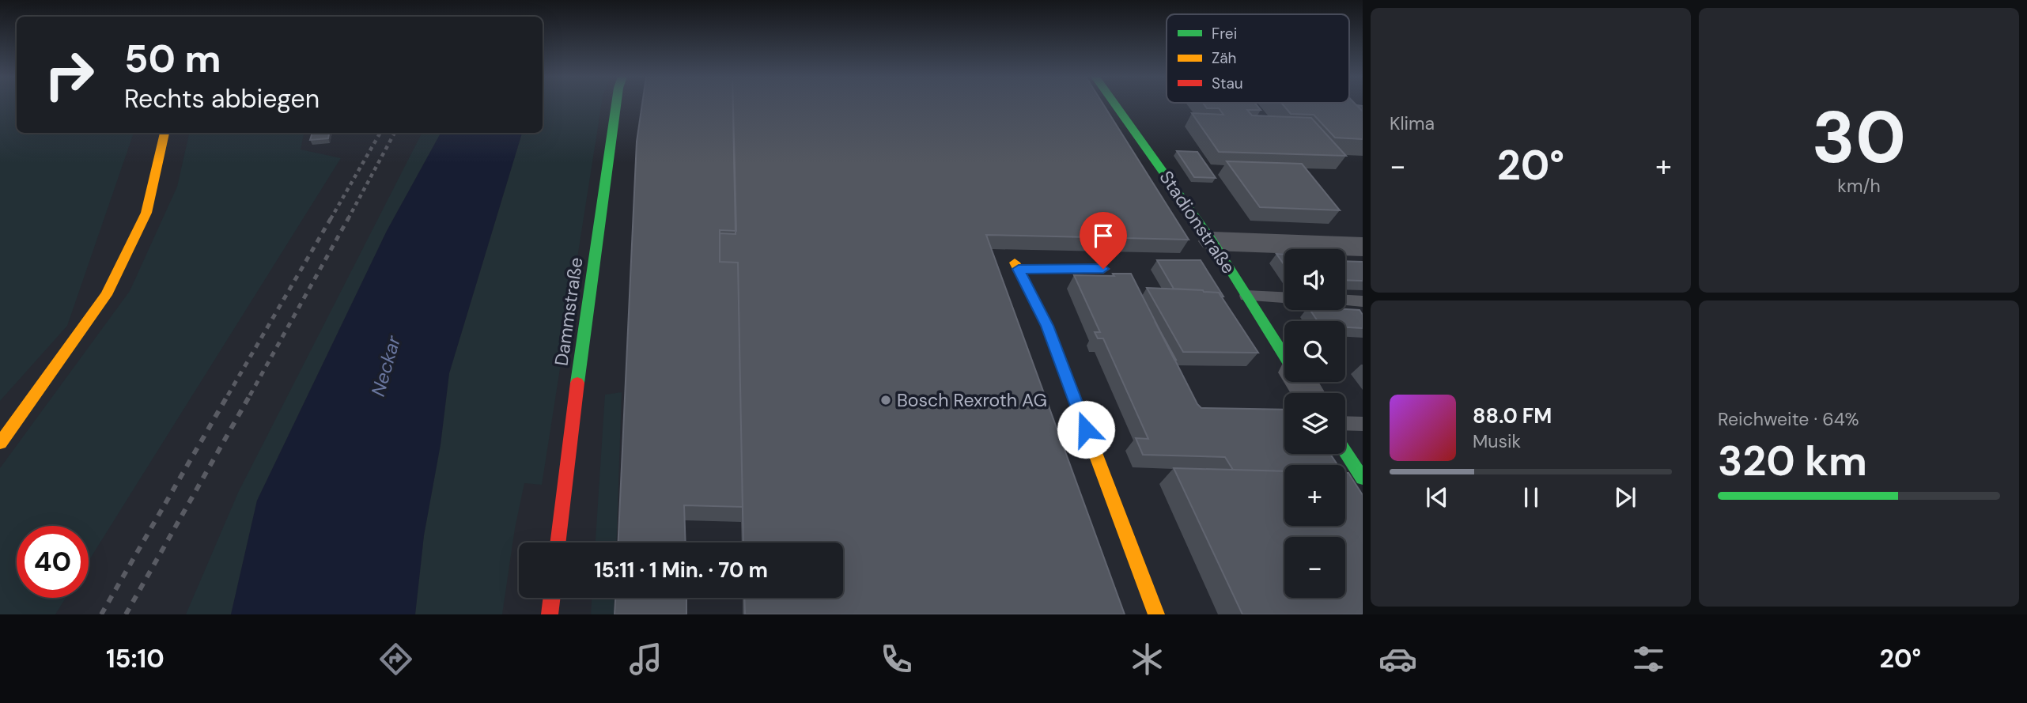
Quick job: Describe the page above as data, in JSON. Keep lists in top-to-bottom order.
{
  "streets": {
    "street": ["Stadionstraße", "Dammstraße"]
  },
  "water": ["Neckar"],
  "places": ["Bosch Rexroth AG"],
  "legend": ["Frei", "Zäh", "Stau"],
  "page": {
    "tile": [
      "Klima",
      ["30", "km/h"],
      ["Reichweite · 64%", "320 km"]
    ],
    "turn": ["50 m", "Rechts abbiegen"],
    "heat": ["−", "20°", "+"],
    "map_buttons": ["+", "−"],
    "song": ["88.0 FM", "Musik"],
    "limit": "40",
    "trip": "15:11 · 1 Min. · 70 m",
    "tabs": ["15:10", "20°"]
  }
}
